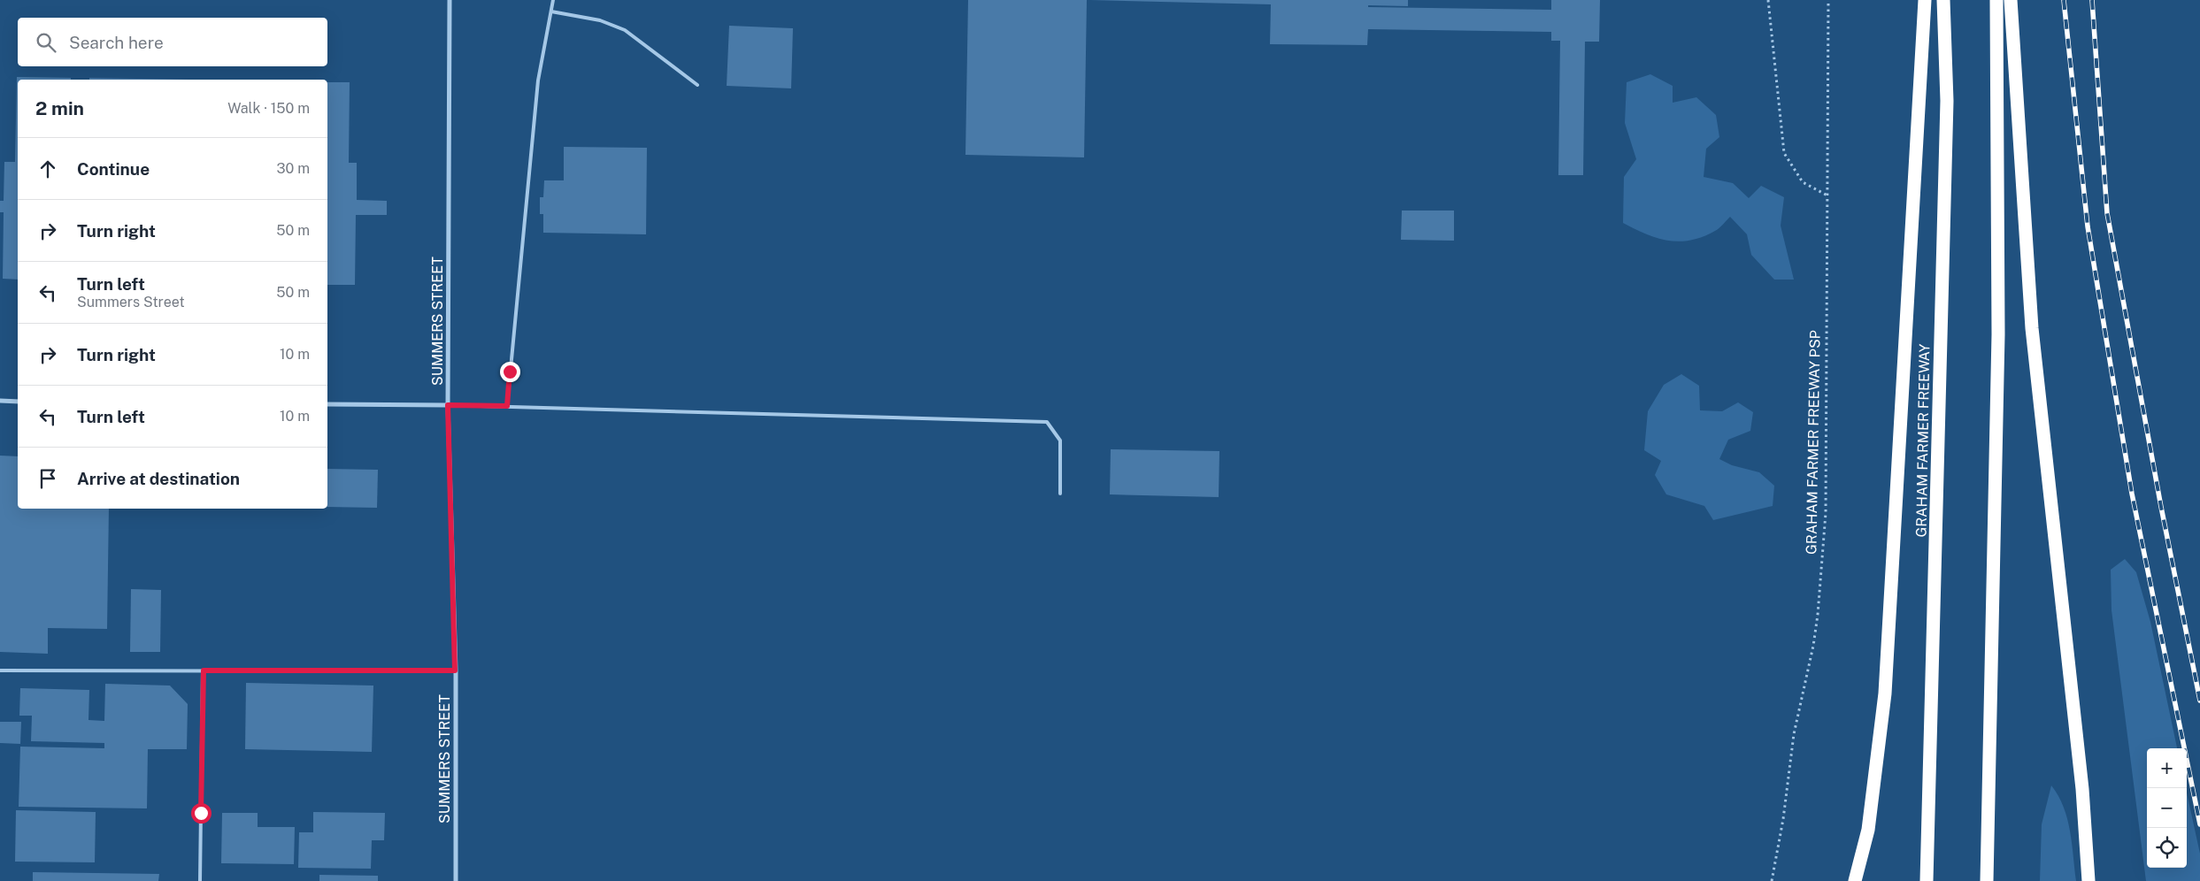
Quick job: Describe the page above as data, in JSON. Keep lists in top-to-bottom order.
{
  "streets": {
    "highway": ["GRAHAM FARMER FREEWAY"],
    "street": ["SUMMERS STREET"],
    "path": ["GRAHAM FARMER FREEWAY PSP"]
  },
  "page": {
    "search": "Search here",
    "heading": ["2 min", "Walk · 150 m"],
    "list": [
      ["Continue", "30 m"],
      ["Turn right", "50 m"],
      ["Turn left", "Summers Street", "50 m"],
      ["Turn right", "10 m"],
      ["Turn left", "10 m"],
      "Arrive at destination"
    ],
    "map_buttons": ["+", "−"]
  }
}
